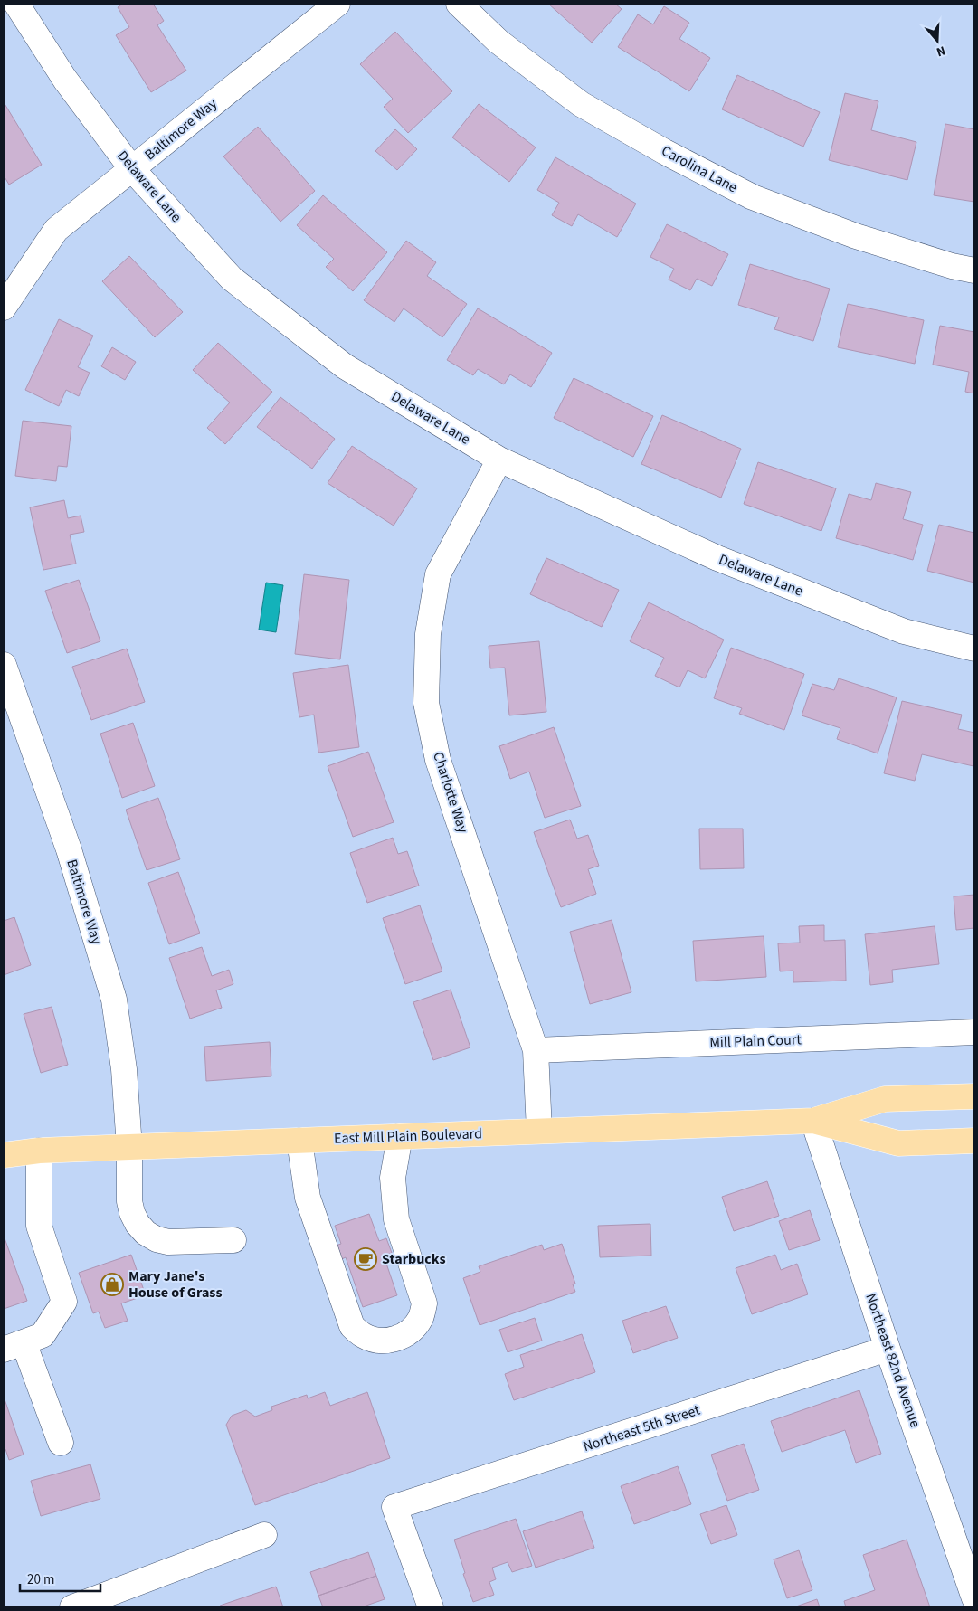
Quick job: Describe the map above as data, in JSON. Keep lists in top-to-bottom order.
{
  "streets": {
    "main road": ["East Mill Plain Boulevard"],
    "street": [
      "Baltimore Way",
      "Carolina Lane",
      "Delaware Lane",
      "Charlotte Way",
      "Mill Plain Court",
      "Northeast 82nd Avenue",
      "Northeast 5th Street"
    ]
  },
  "crossings": [
    ["Baltimore Way", "Delaware Lane"],
    ["Baltimore Way", "East Mill Plain Boulevard"],
    ["Delaware Lane", "Charlotte Way"],
    ["Charlotte Way", "Mill Plain Court"],
    ["Charlotte Way", "East Mill Plain Boulevard"],
    ["East Mill Plain Boulevard", "Northeast 82nd Avenue"],
    ["Northeast 82nd Avenue", "Northeast 5th Street"]
  ],
  "places": {
    "cafe": ["Starbucks"],
    "shop": ["Mary Jane's House of Grass"]
  },
  "scale_bar": "20 m",
  "north": "bottom"
}
